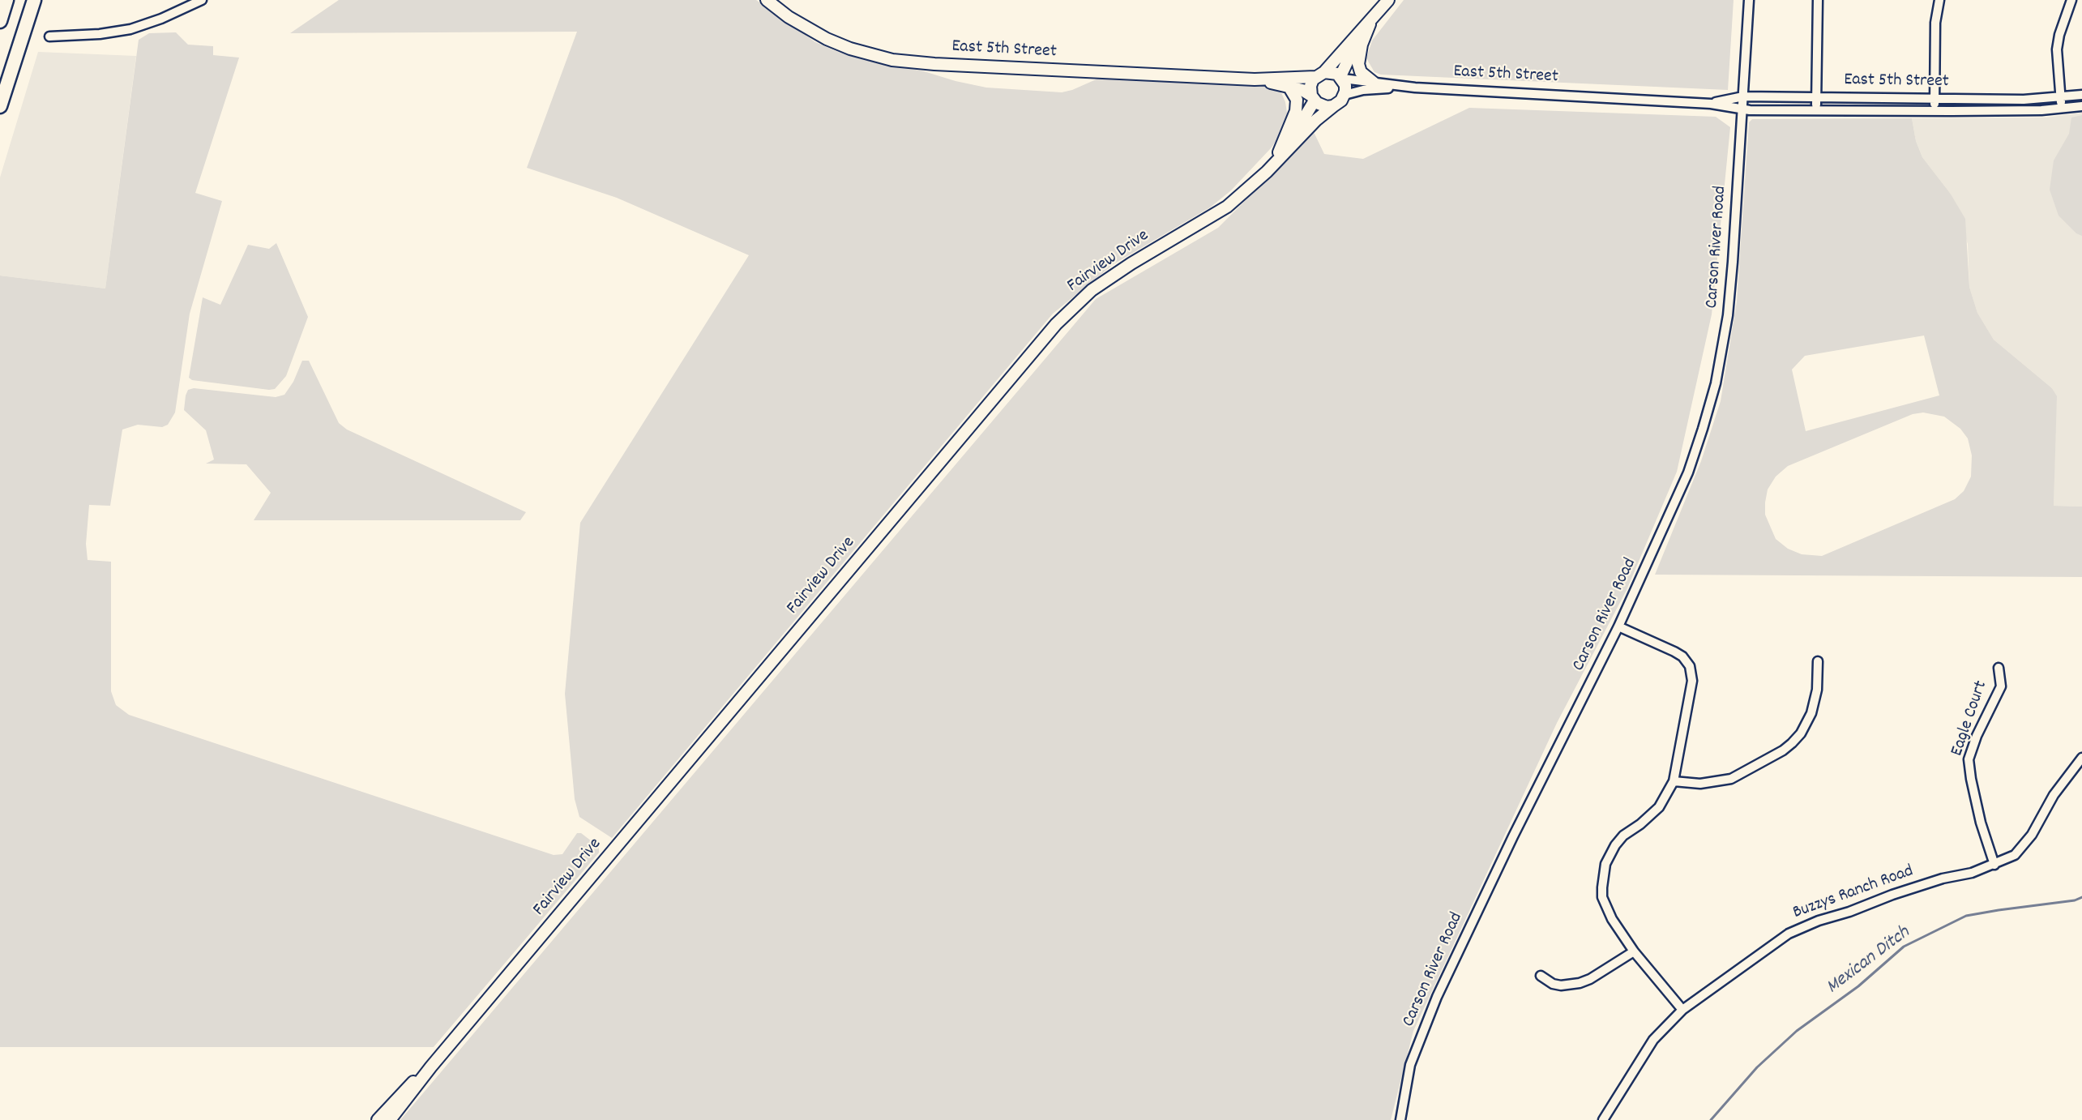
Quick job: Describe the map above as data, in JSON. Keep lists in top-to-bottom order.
{
  "streets": {
    "main road": ["East 5th Street", "Fairview Drive"],
    "street": ["Carson River Road", "Eagle Court", "Buzzys Ranch Road"]
  },
  "crossings": [
    ["East 5th Street", "Carson River Road"],
    ["East 5th Street", "Fairview Drive"],
    ["Eagle Court", "Buzzys Ranch Road"]
  ],
  "water": ["Mexican Ditch"]
}
